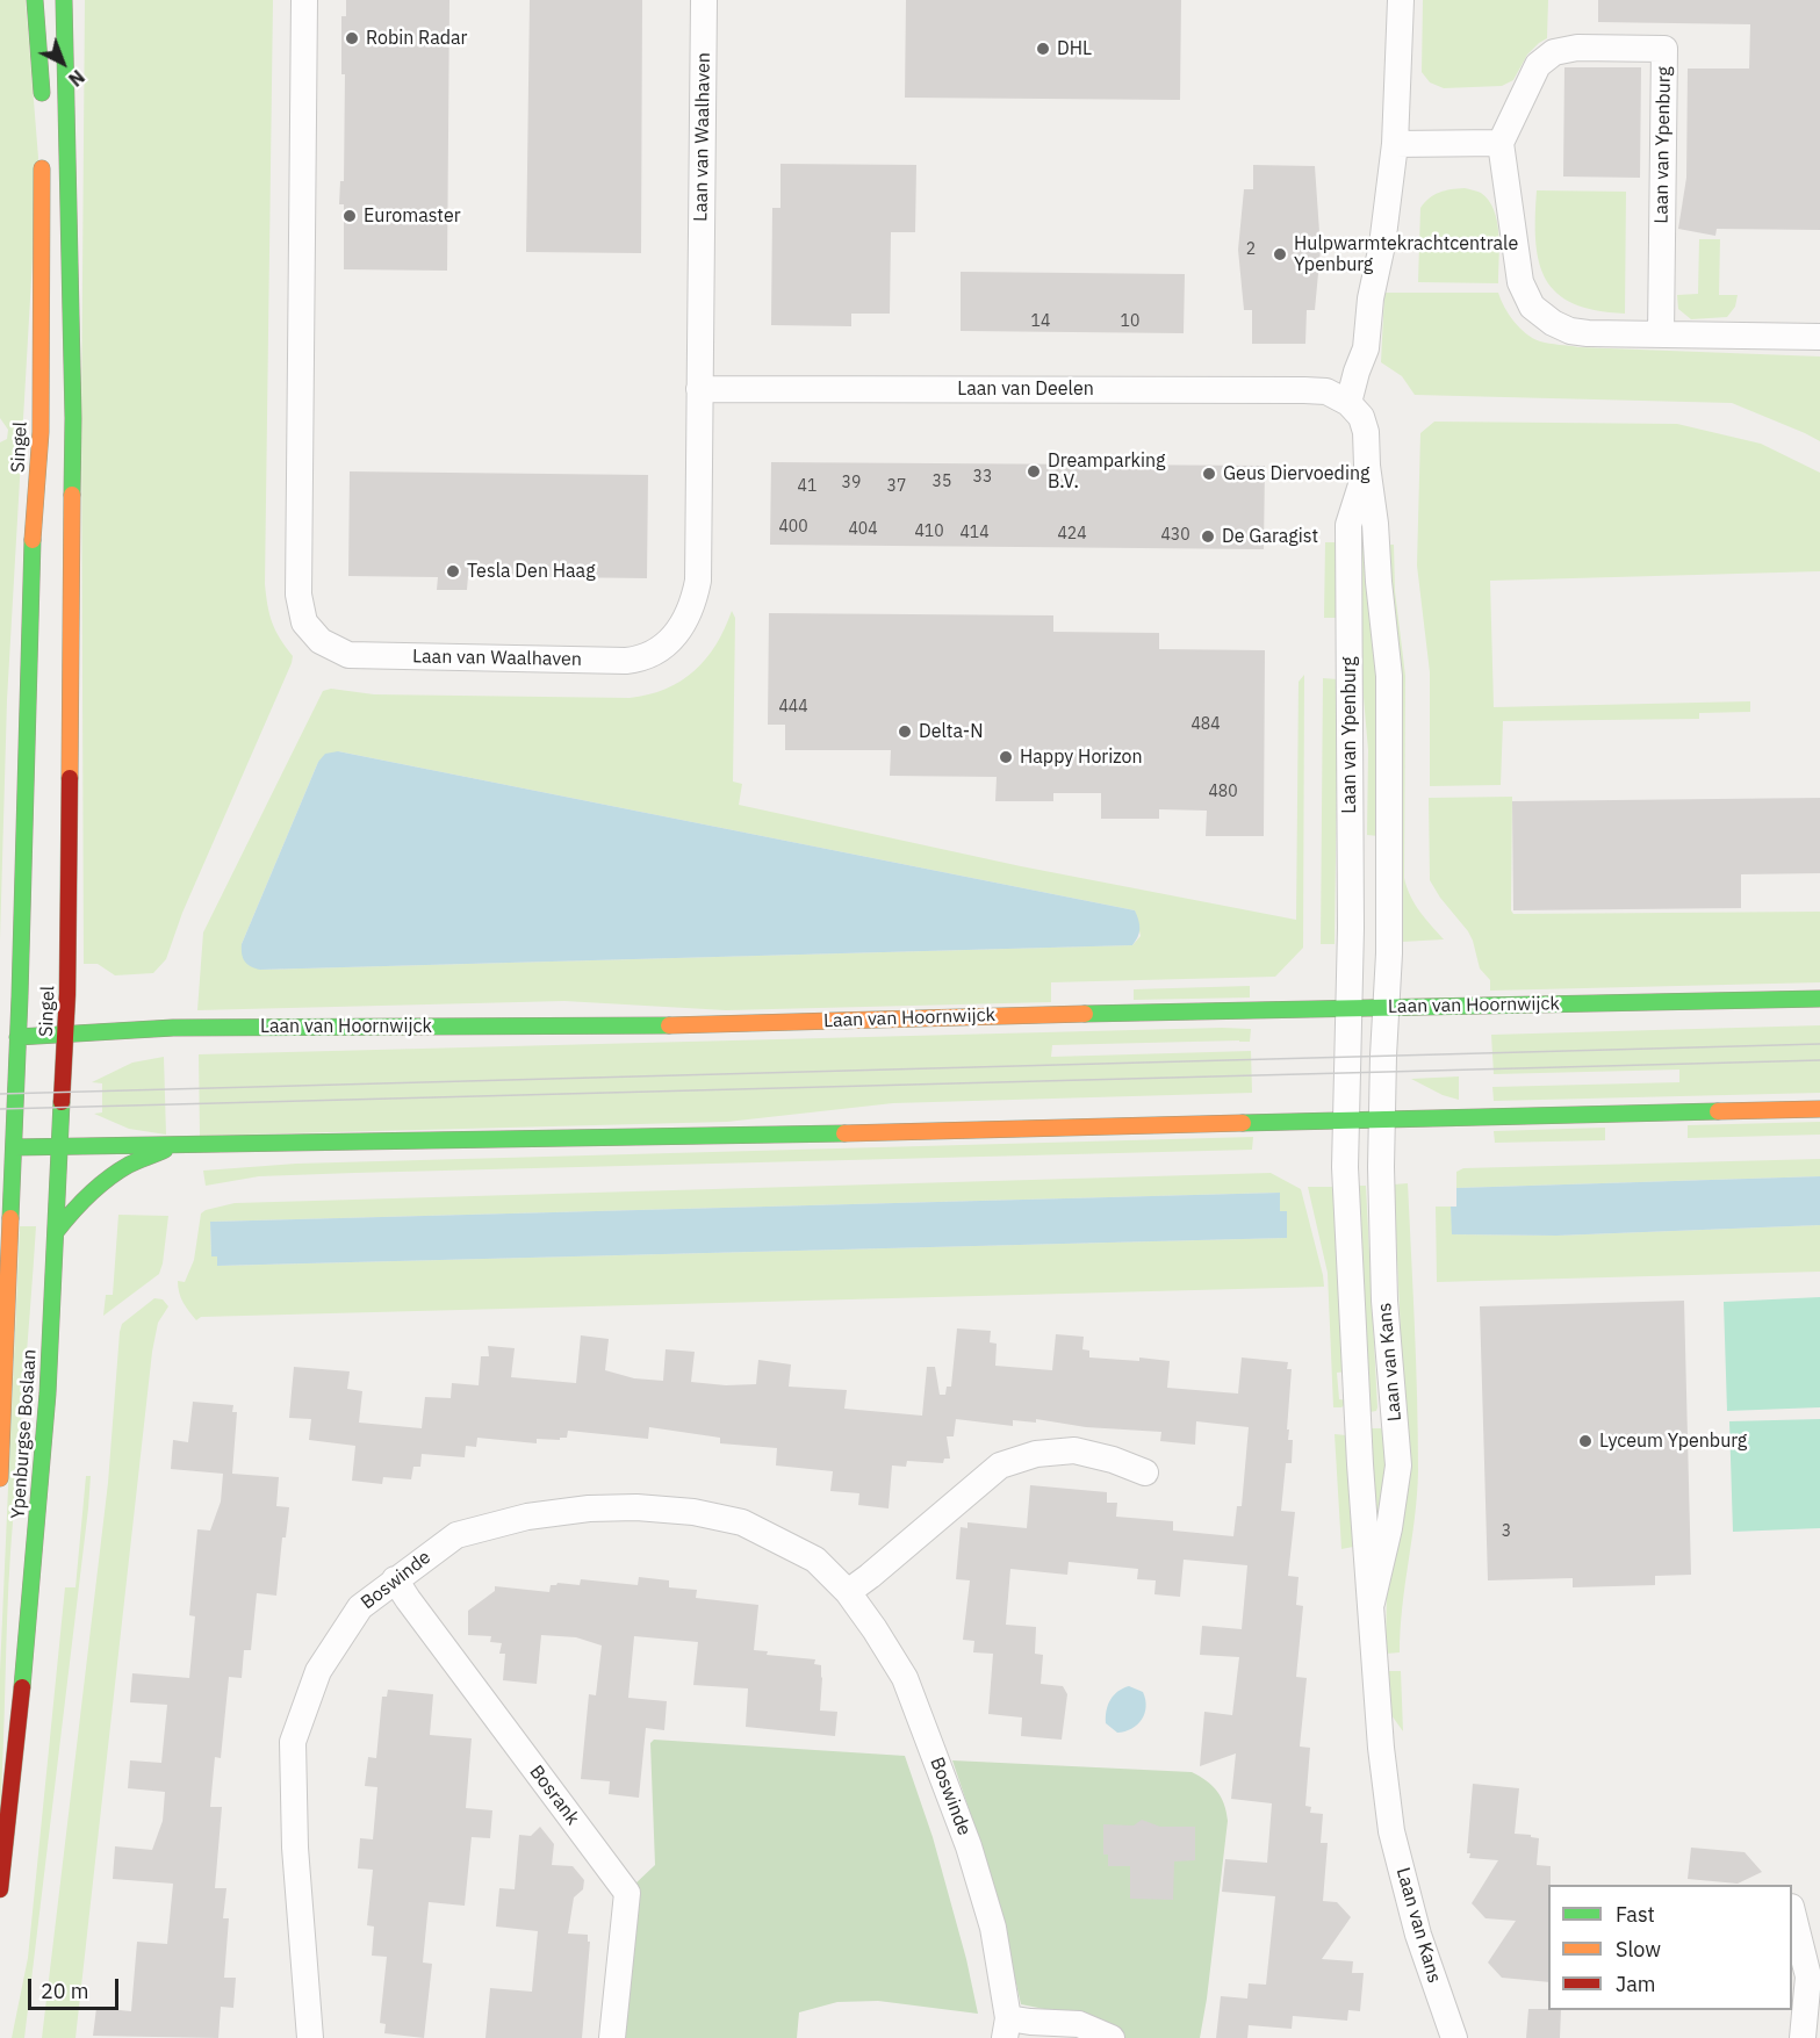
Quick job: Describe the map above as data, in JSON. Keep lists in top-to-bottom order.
{
  "streets": {
    "main road": ["Singel", "Laan van Hoornwijck", "Ypenburgse Boslaan"],
    "street": [
      "Laan van Waalhaven",
      "Laan van Ypenburg",
      "Laan van Deelen",
      "Laan van Kans",
      "Boswinde",
      "Bosrank"
    ]
  },
  "crossings": [
    ["Laan van Waalhaven", "Laan van Deelen"],
    ["Laan van Ypenburg", "Laan van Deelen"],
    ["Laan van Ypenburg", "Laan van Hoornwijck"],
    ["Laan van Ypenburg", "Laan van Kans"],
    ["Singel", "Laan van Hoornwijck"],
    ["Singel", "Ypenburgse Boslaan"],
    ["Boswinde", "Bosrank"]
  ],
  "places": [
    "Robin Radar",
    "DHL",
    "Euromaster",
    "Hulpwarmtekrachtcentrale Ypenburg",
    "Dreamparking B.V.",
    "Geus Diervoeding",
    "De Garagist",
    "Tesla Den Haag",
    "Delta-N",
    "Happy Horizon",
    "Lyceum Ypenburg"
  ],
  "house_numbers": [
    "2",
    "14",
    "10",
    "33",
    "35",
    "39",
    "41",
    "37",
    "400",
    "404",
    "410",
    "414",
    "424",
    "430",
    "444",
    "484",
    "480",
    "3"
  ],
  "legend": ["Fast", "Slow", "Jam"],
  "scale_bar": "20 m",
  "north": "bottom right"
}
